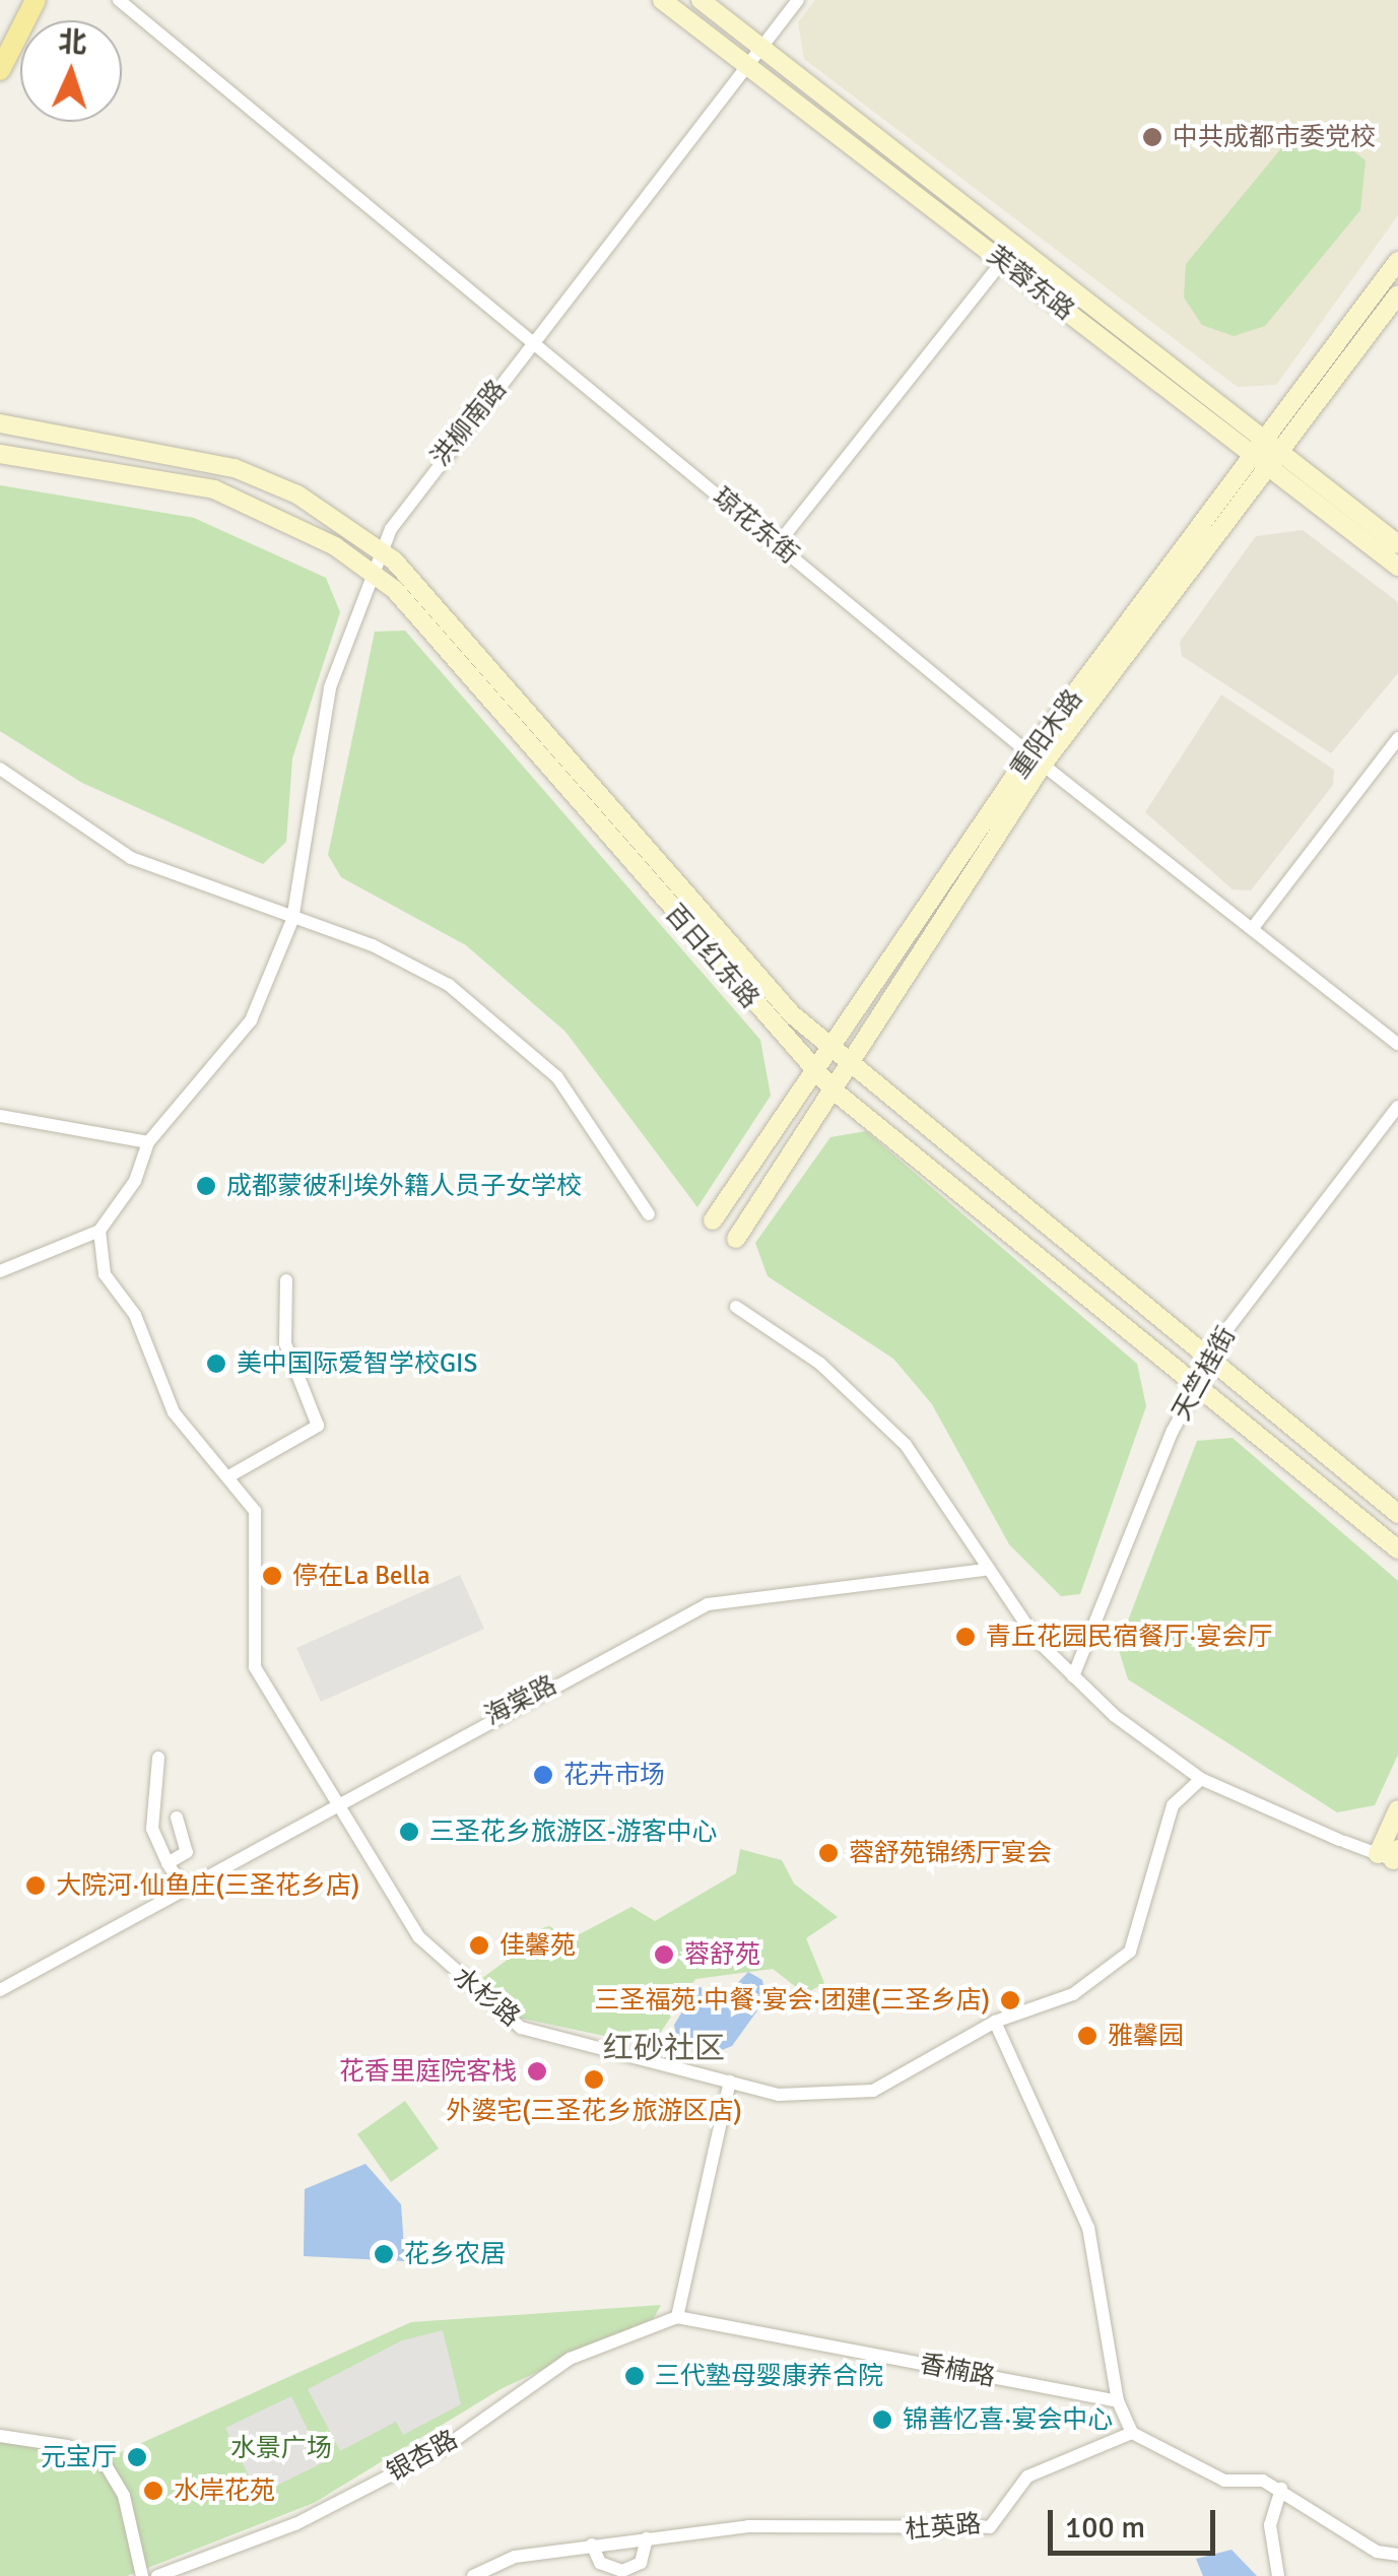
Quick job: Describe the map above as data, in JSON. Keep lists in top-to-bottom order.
{
  "streets": {
    "street": [
      "芙蓉东路",
      "洪柳南路",
      "琼花东街",
      "重阳木路",
      "百日红东路",
      "天竺桂街",
      "海棠路",
      "水杉路",
      "香楠路",
      "银杏路",
      "杜英路"
    ]
  },
  "crossings": [
    ["芙蓉东路", "洪柳南路"],
    ["芙蓉东路", "重阳木路"],
    ["洪柳南路", "琼花东街"],
    ["洪柳南路", "百日红东路"],
    ["洪柳南路", "水杉路"],
    ["琼花东街", "重阳木路"],
    ["重阳木路", "百日红东路"],
    ["百日红东路", "天竺桂街"],
    ["海棠路", "水杉路"],
    ["香楠路", "银杏路"]
  ],
  "districts": ["红砂社区"],
  "parks": ["水景广场"],
  "places": [
    "中共成都市委党校",
    "成都蒙彼利埃外籍人员子女学校",
    "美中国际爱智学校GIS",
    "停在La Bella",
    "青丘花园民宿餐厅·宴会厅",
    "花卉市场",
    "三圣花乡旅游区-游客中心",
    "蓉舒苑锦绣厅宴会",
    "大院河·仙鱼庄(三圣花乡店)",
    "佳馨苑",
    "蓉舒苑",
    "三圣福苑·中餐·宴会·团建(三圣乡店)",
    "雅馨园",
    "花香里庭院客栈",
    "外婆宅(三圣花乡旅游区店)",
    "花乡农居",
    "三代塾母婴康养合院",
    "锦善忆喜·宴会中心",
    "元宝厅",
    "水岸花苑"
  ],
  "scale_bar": "100 m",
  "north": "top"
}
